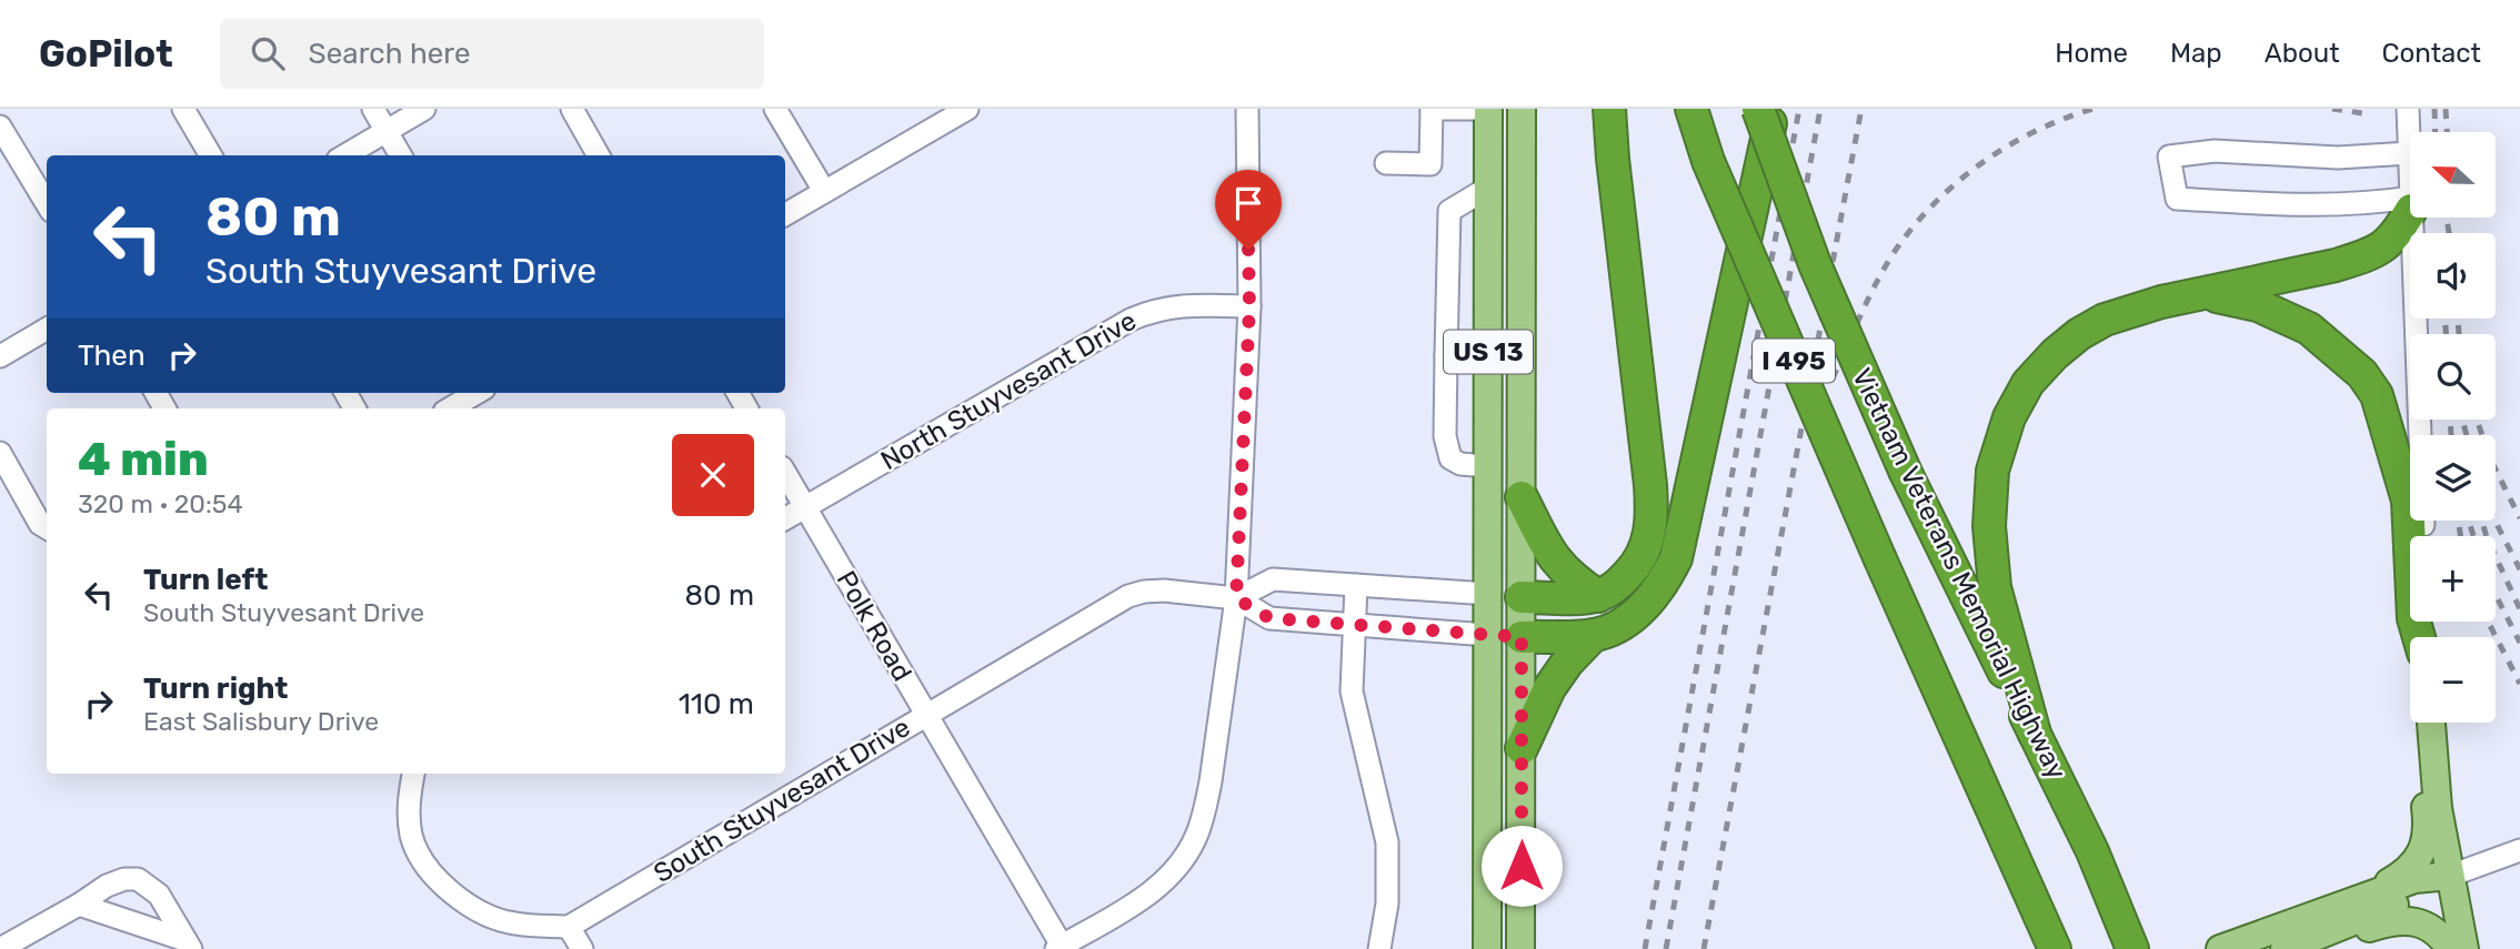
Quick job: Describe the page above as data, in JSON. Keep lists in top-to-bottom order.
{
  "streets": {
    "highway": ["I 495", "Vietnam Veterans Memorial Highway"],
    "main road": ["US 13", "South Stuyvesant Drive"],
    "street": ["North Stuyvesant Drive", "Polk Road"]
  },
  "crossings": [
    ["US 13", "South Stuyvesant Drive"],
    ["North Stuyvesant Drive", "Polk Road"],
    ["Polk Road", "South Stuyvesant Drive"]
  ],
  "north": "left",
  "page": {
    "header": "GoPilot",
    "search": "Search here",
    "nav": [
      "Home",
      "Map",
      "About",
      "Contact"
    ],
    "map_buttons": ["+", "−"],
    "turn": ["80 m", "South Stuyvesant Drive"],
    "then": "Then",
    "heading": ["4 min", "320 m · 20:54"],
    "list": [
      {
        "name": "Turn left",
        "note": "South Stuyvesant Drive",
        "value": "80 m"
      },
      {
        "name": "Turn right",
        "note": "East Salisbury Drive",
        "value": "110 m"
      }
    ]
  }
}
